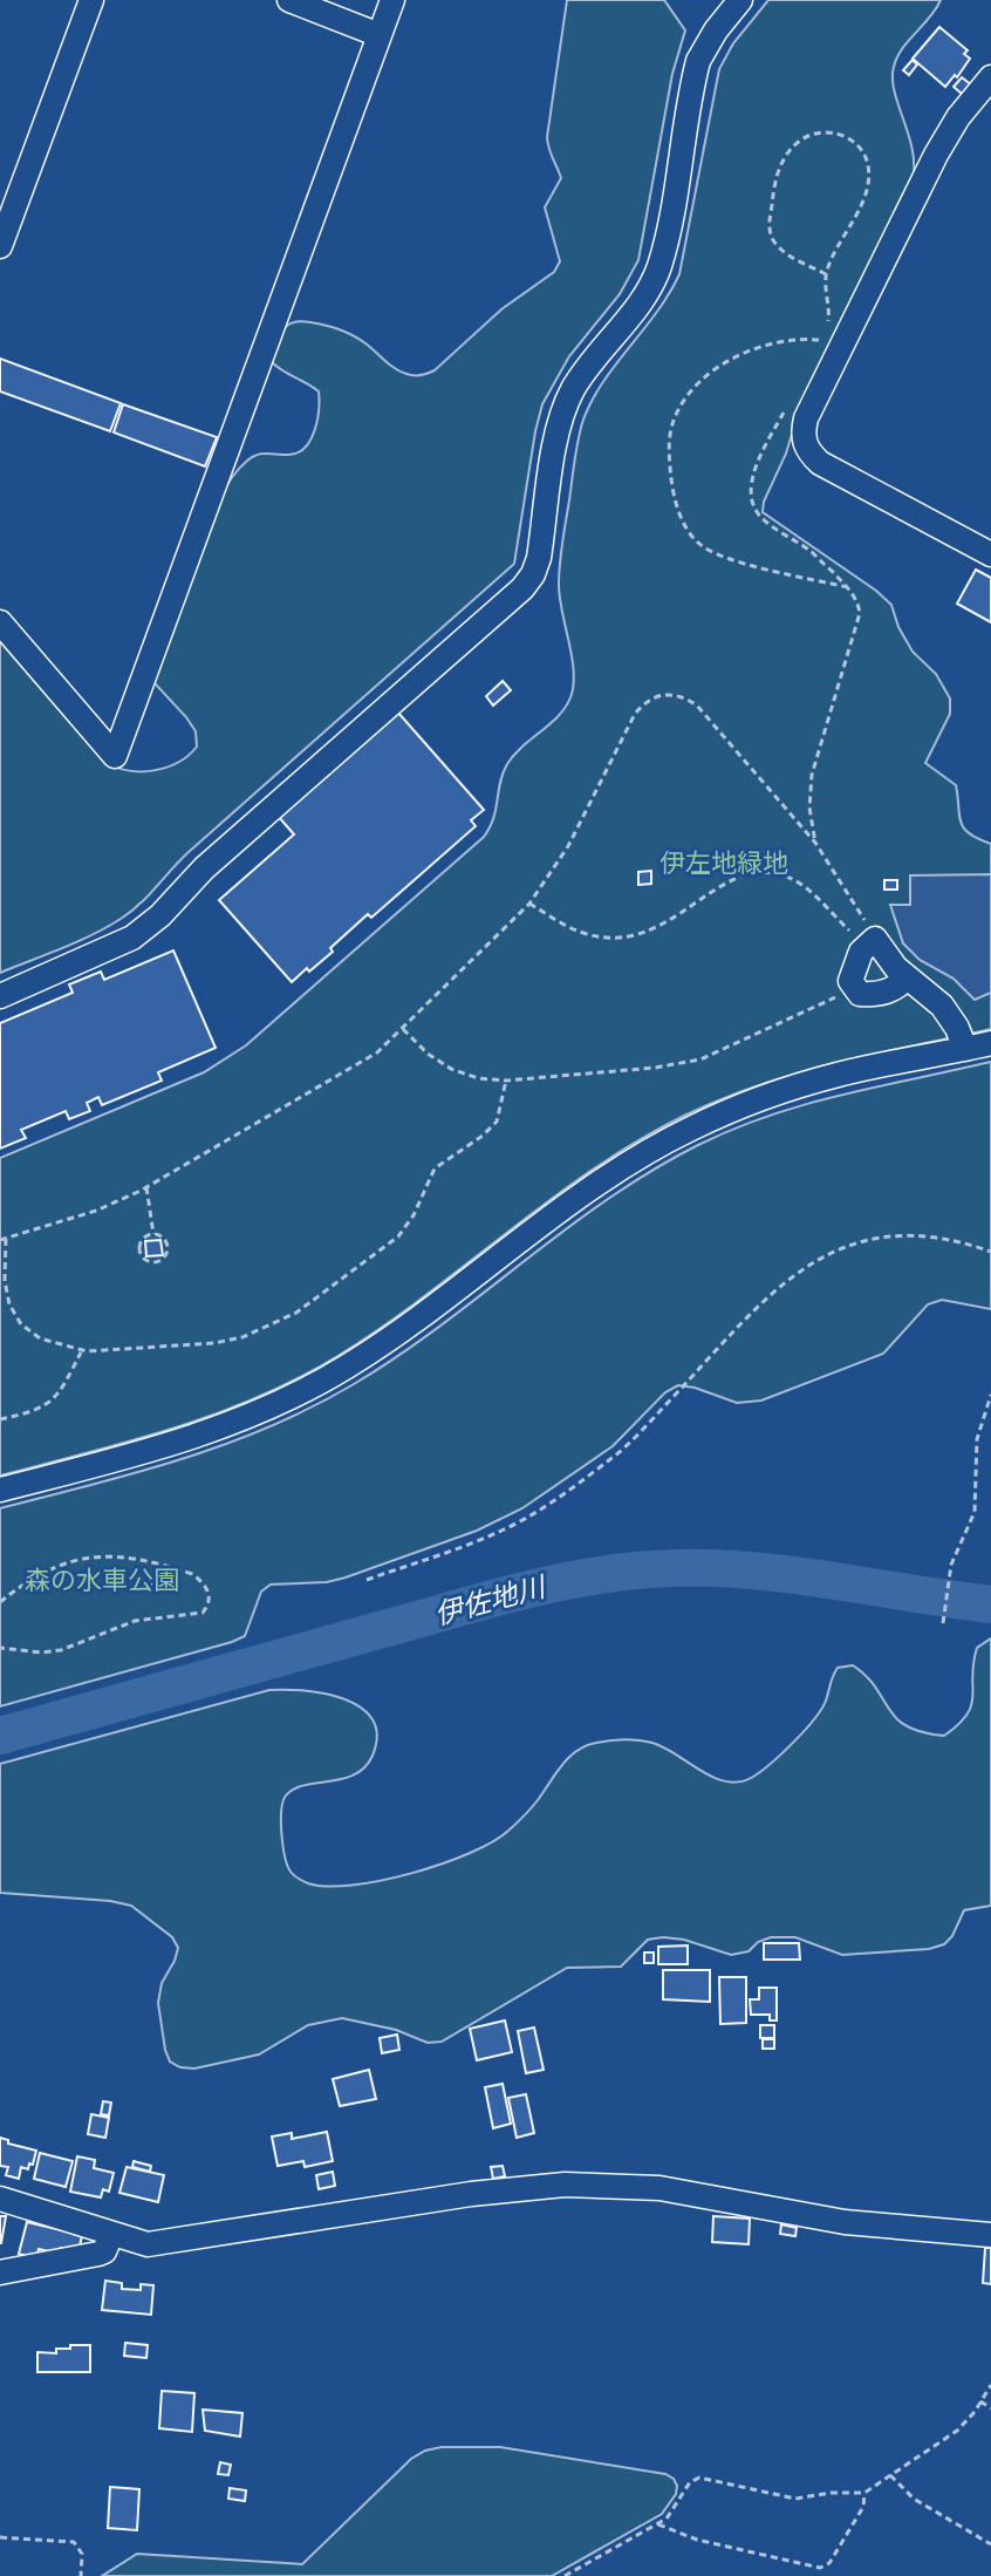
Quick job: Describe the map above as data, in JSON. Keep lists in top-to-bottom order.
{
  "water": ["伊佐地川"],
  "parks": ["伊左地緑地", "森の水車公園"]
}
